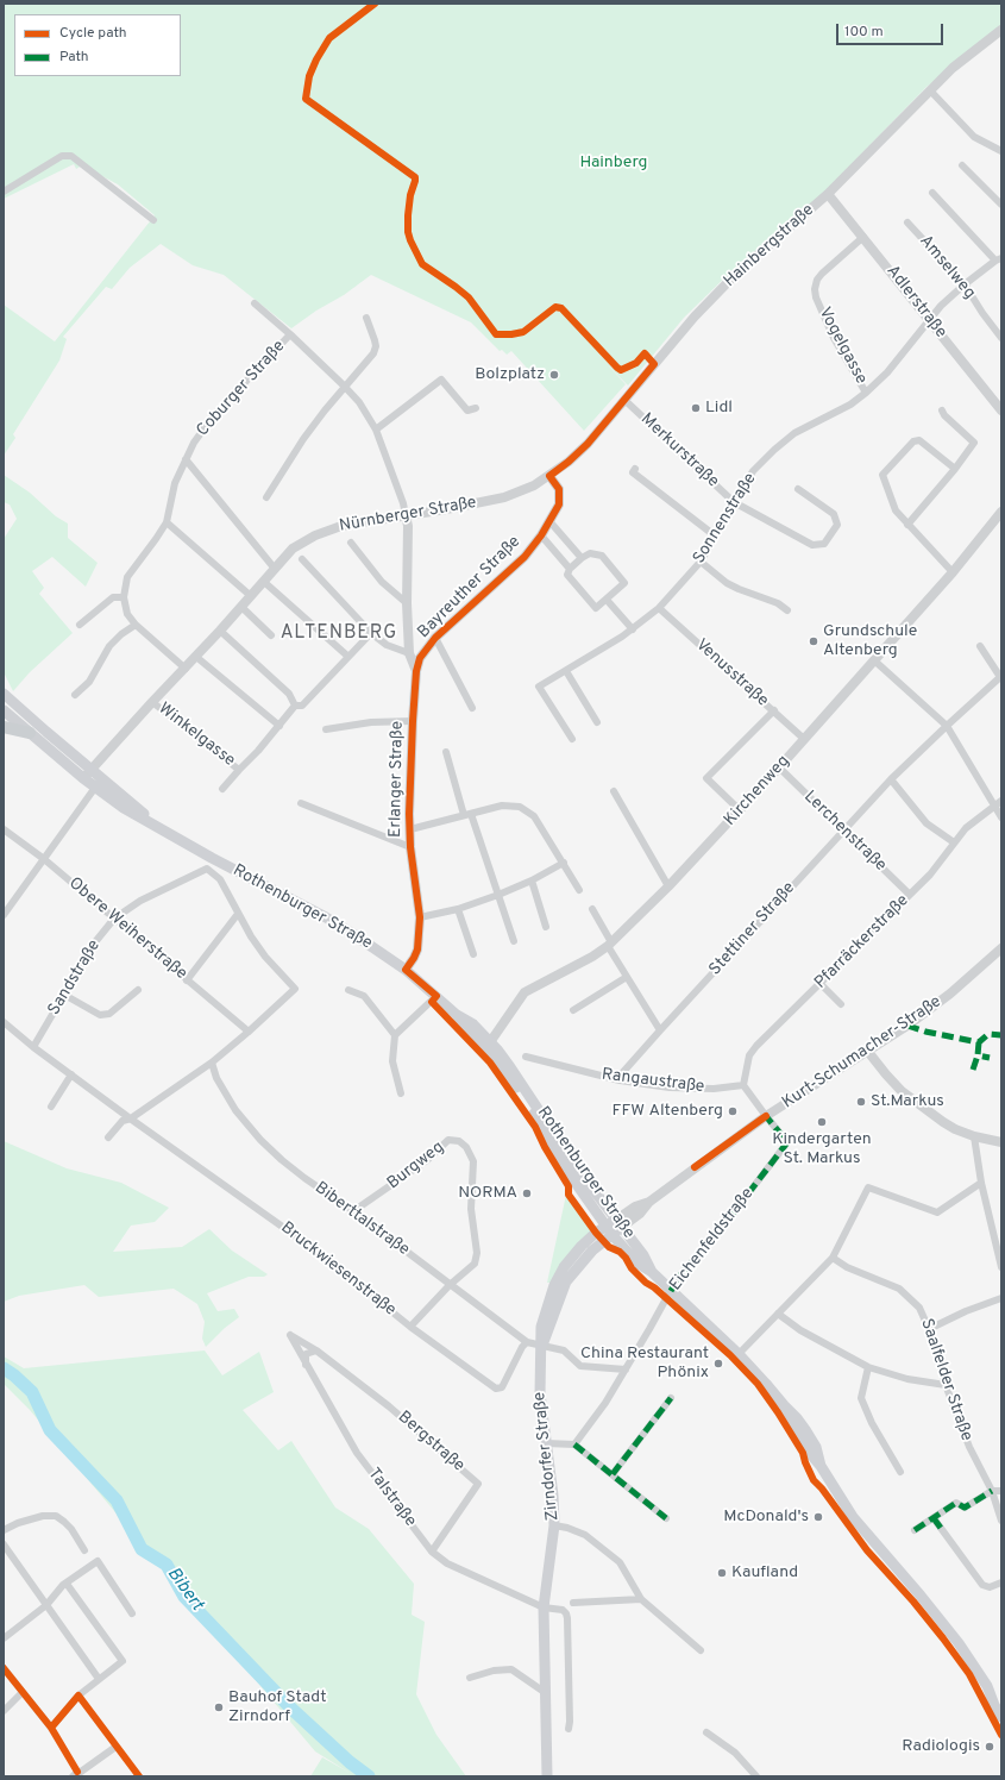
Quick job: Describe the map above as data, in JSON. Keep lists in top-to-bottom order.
{
  "streets": {
    "main road": ["Rothenburger Straße", "Zirndorfer Straße"],
    "street": [
      "Hainbergstraße",
      "Amselweg",
      "Adlerstraße",
      "Vogelgasse",
      "Coburger Straße",
      "Merkurstraße",
      "Nürnberger Straße",
      "Sonnenstraße",
      "Bayreuther Straße",
      "Venusstraße",
      "Winkelgasse",
      "Erlanger Straße",
      "Kirchenweg",
      "Lerchenstraße",
      "Obere Weiherstraße",
      "Stettiner Straße",
      "Pfarräckerstraße",
      "Sandstraße",
      "Kurt-Schumacher-Straße",
      "Rangaustraße",
      "Burgweg",
      "Biberttalstraße",
      "Eichenfeldstraße",
      "Bruckwiesenstraße",
      "Saalfelder Straße",
      "Bergstraße",
      "Talstraße"
    ]
  },
  "crossings": [
    ["Hainbergstraße", "Adlerstraße"],
    ["Hainbergstraße", "Merkurstraße"],
    ["Hainbergstraße", "Nürnberger Straße"],
    ["Hainbergstraße", "Bayreuther Straße"],
    ["Amselweg", "Sonnenstraße"],
    ["Adlerstraße", "Vogelgasse"],
    ["Adlerstraße", "Sonnenstraße"],
    ["Vogelgasse", "Sonnenstraße"],
    ["Merkurstraße", "Sonnenstraße"],
    ["Nürnberger Straße", "Bayreuther Straße"],
    ["Nürnberger Straße", "Winkelgasse"],
    ["Nürnberger Straße", "Erlanger Straße"],
    ["Nürnberger Straße", "Rothenburger Straße"],
    ["Sonnenstraße", "Venusstraße"],
    ["Bayreuther Straße", "Erlanger Straße"],
    ["Venusstraße", "Kirchenweg"],
    ["Erlanger Straße", "Rothenburger Straße"],
    ["Kirchenweg", "Lerchenstraße"],
    ["Kirchenweg", "Rothenburger Straße"],
    ["Lerchenstraße", "Stettiner Straße"],
    ["Lerchenstraße", "Pfarräckerstraße"],
    ["Rothenburger Straße", "Kurt-Schumacher-Straße"],
    ["Rothenburger Straße", "Eichenfeldstraße"],
    ["Rothenburger Straße", "Zirndorfer Straße"],
    ["Obere Weiherstraße", "Sandstraße"],
    ["Stettiner Straße", "Rangaustraße"],
    ["Pfarräckerstraße", "Rangaustraße"],
    ["Sandstraße", "Bruckwiesenstraße"],
    ["Kurt-Schumacher-Straße", "Eichenfeldstraße"],
    ["Kurt-Schumacher-Straße", "Zirndorfer Straße"],
    ["Burgweg", "Biberttalstraße"],
    ["Biberttalstraße", "Bruckwiesenstraße"],
    ["Biberttalstraße", "Zirndorfer Straße"],
    ["Bergstraße", "Talstraße"],
    ["Zirndorfer Straße", "Talstraße"]
  ],
  "districts": ["ALTENBERG"],
  "water": ["Bibert"],
  "parks": ["Hainberg"],
  "places": [
    "Bolzplatz",
    "Lidl",
    "Grundschule Altenberg",
    "St.Markus",
    "FFW Altenberg",
    "Kindergarten St. Markus",
    "NORMA",
    "China Restaurant Phönix",
    "McDonald's",
    "Kaufland",
    "Bauhof Stadt Zirndorf",
    "Radiologis"
  ],
  "legend": ["Cycle path", "Path"],
  "scale_bar": "100 m"
}
